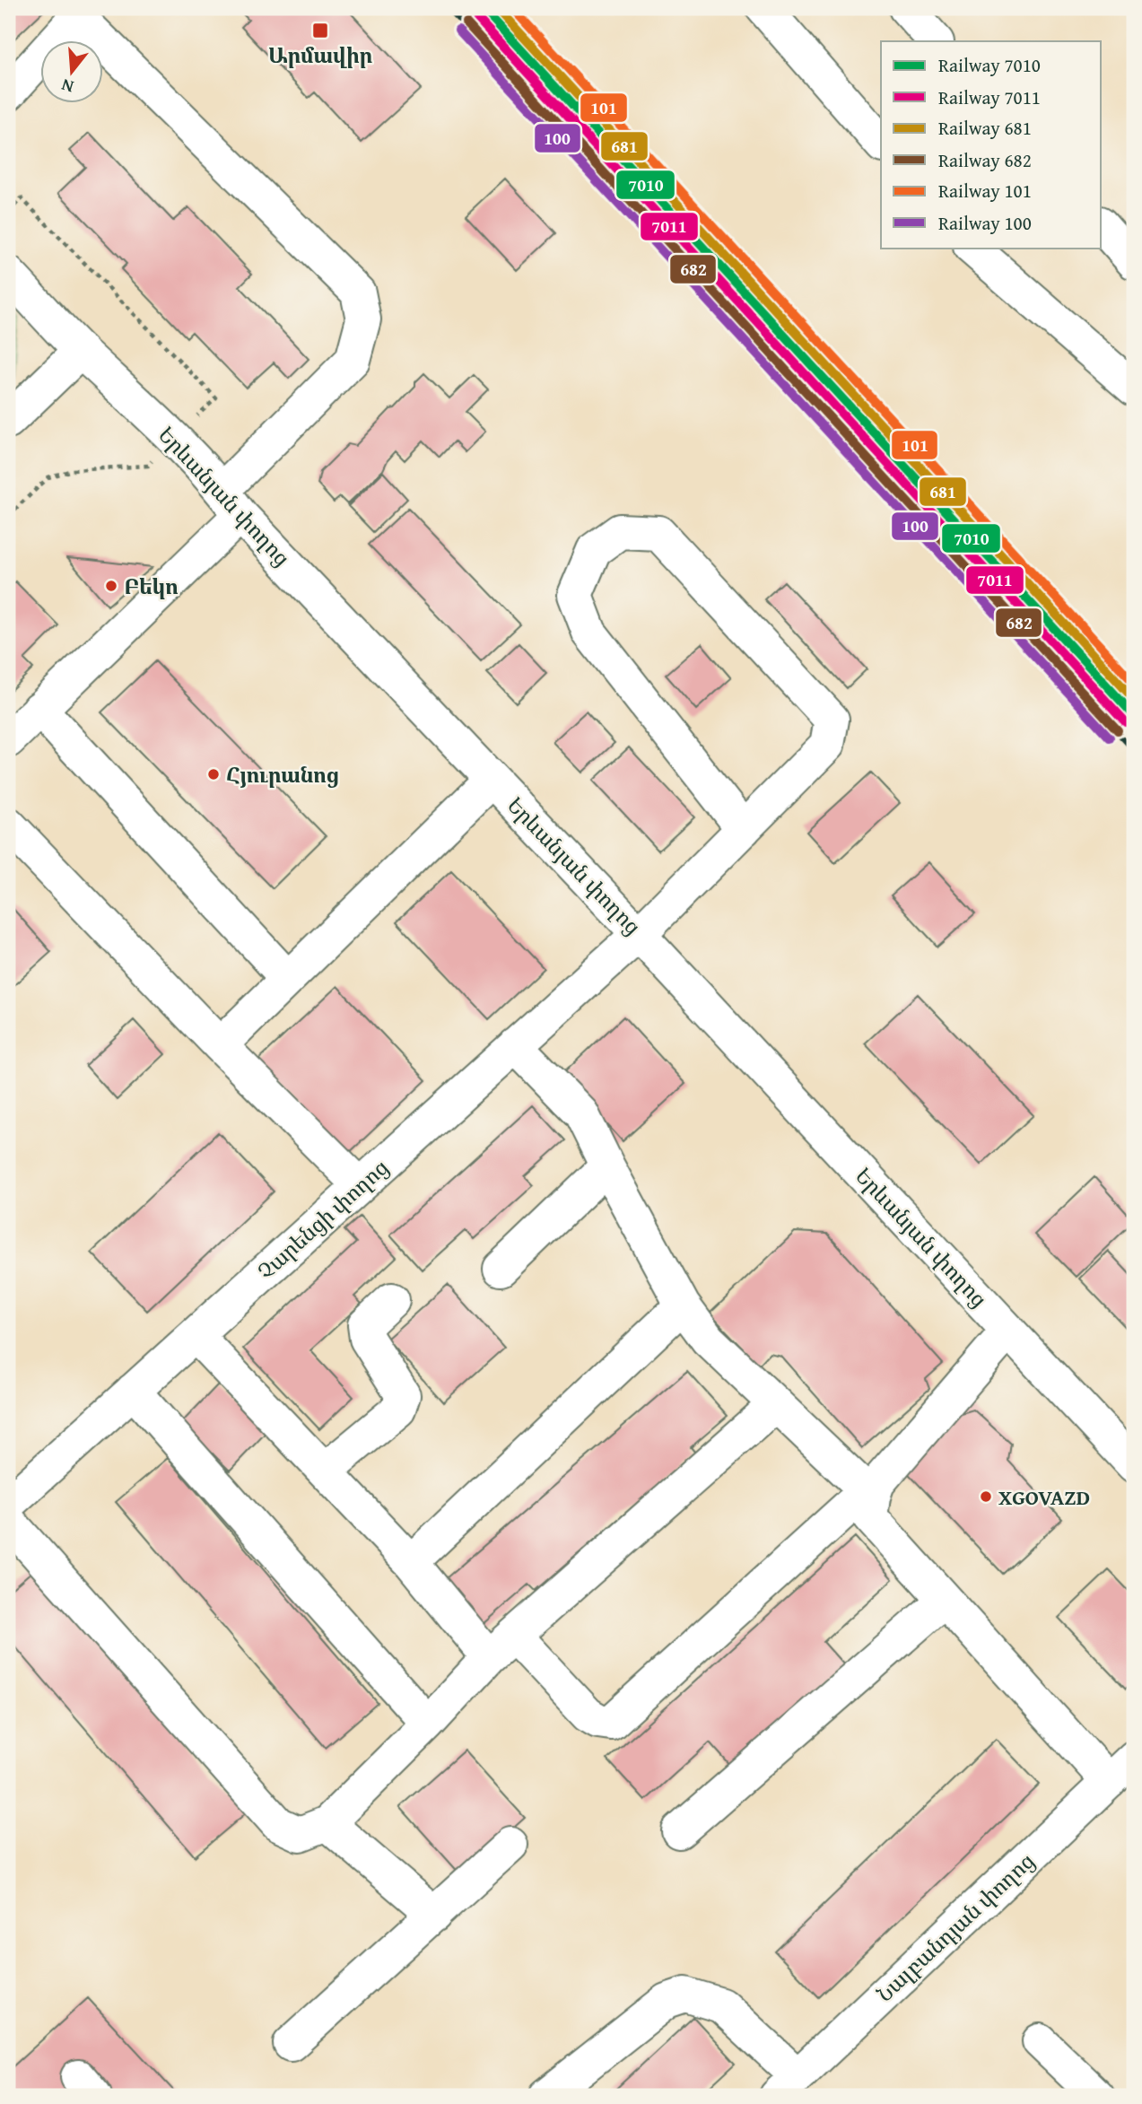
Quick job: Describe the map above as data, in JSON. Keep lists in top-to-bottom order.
{
  "streets": {
    "main road": ["Երևանյան փողոց", "Չարենցի փողոց", "Նալբանդյան փողոց"]
  },
  "crossings": [
    ["Երևանյան փողոց", "Չարենցի փողոց"]
  ],
  "places": {
    "transit": ["Արմավիր"],
    "other": ["Բեկո", "Հյուրանոց", "XGOVAZD"]
  },
  "lines": [
    "rail line 7010",
    "rail line 681",
    "rail line 101",
    "rail line 7011",
    "rail line 682",
    "rail line 100"
  ],
  "legend": [
    "Railway 7010",
    "Railway 7011",
    "Railway 681",
    "Railway 682",
    "Railway 101",
    "Railway 100"
  ],
  "north": "bottom"
}
